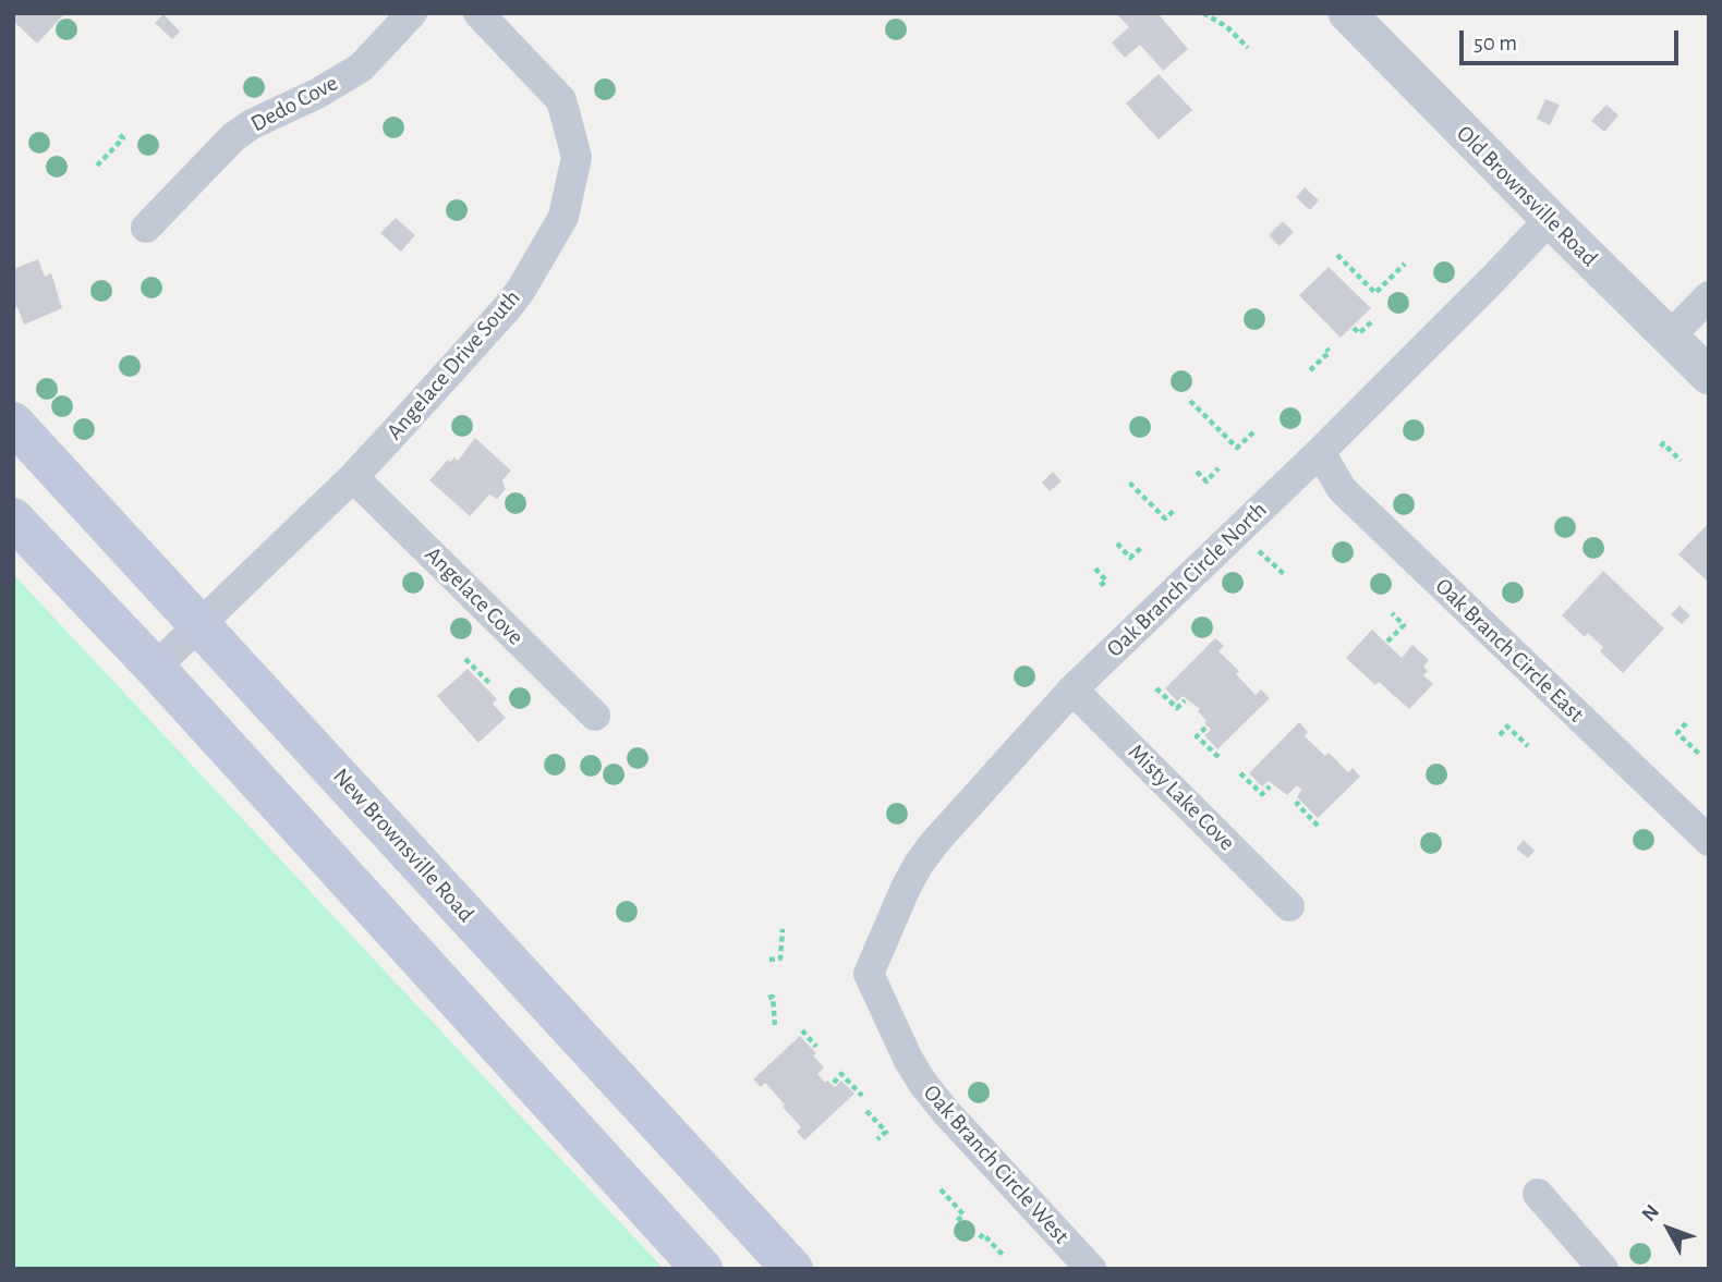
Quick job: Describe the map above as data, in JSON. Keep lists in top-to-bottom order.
{
  "streets": {
    "main road": ["New Brownsville Road"],
    "street": [
      "Dedo Cove",
      "Old Brownsville Road",
      "Angelace Drive South",
      "Oak Branch Circle North",
      "Angelace Cove",
      "Oak Branch Circle East",
      "Misty Lake Cove",
      "Oak Branch Circle West"
    ]
  },
  "crossings": [
    ["Old Brownsville Road", "Oak Branch Circle North"],
    ["Angelace Drive South", "Angelace Cove"],
    ["Angelace Drive South", "New Brownsville Road"],
    ["Oak Branch Circle North", "Oak Branch Circle East"],
    ["Oak Branch Circle North", "Misty Lake Cove"],
    ["Oak Branch Circle North", "Oak Branch Circle West"]
  ],
  "scale_bar": "50 m",
  "north": "top left"
}
